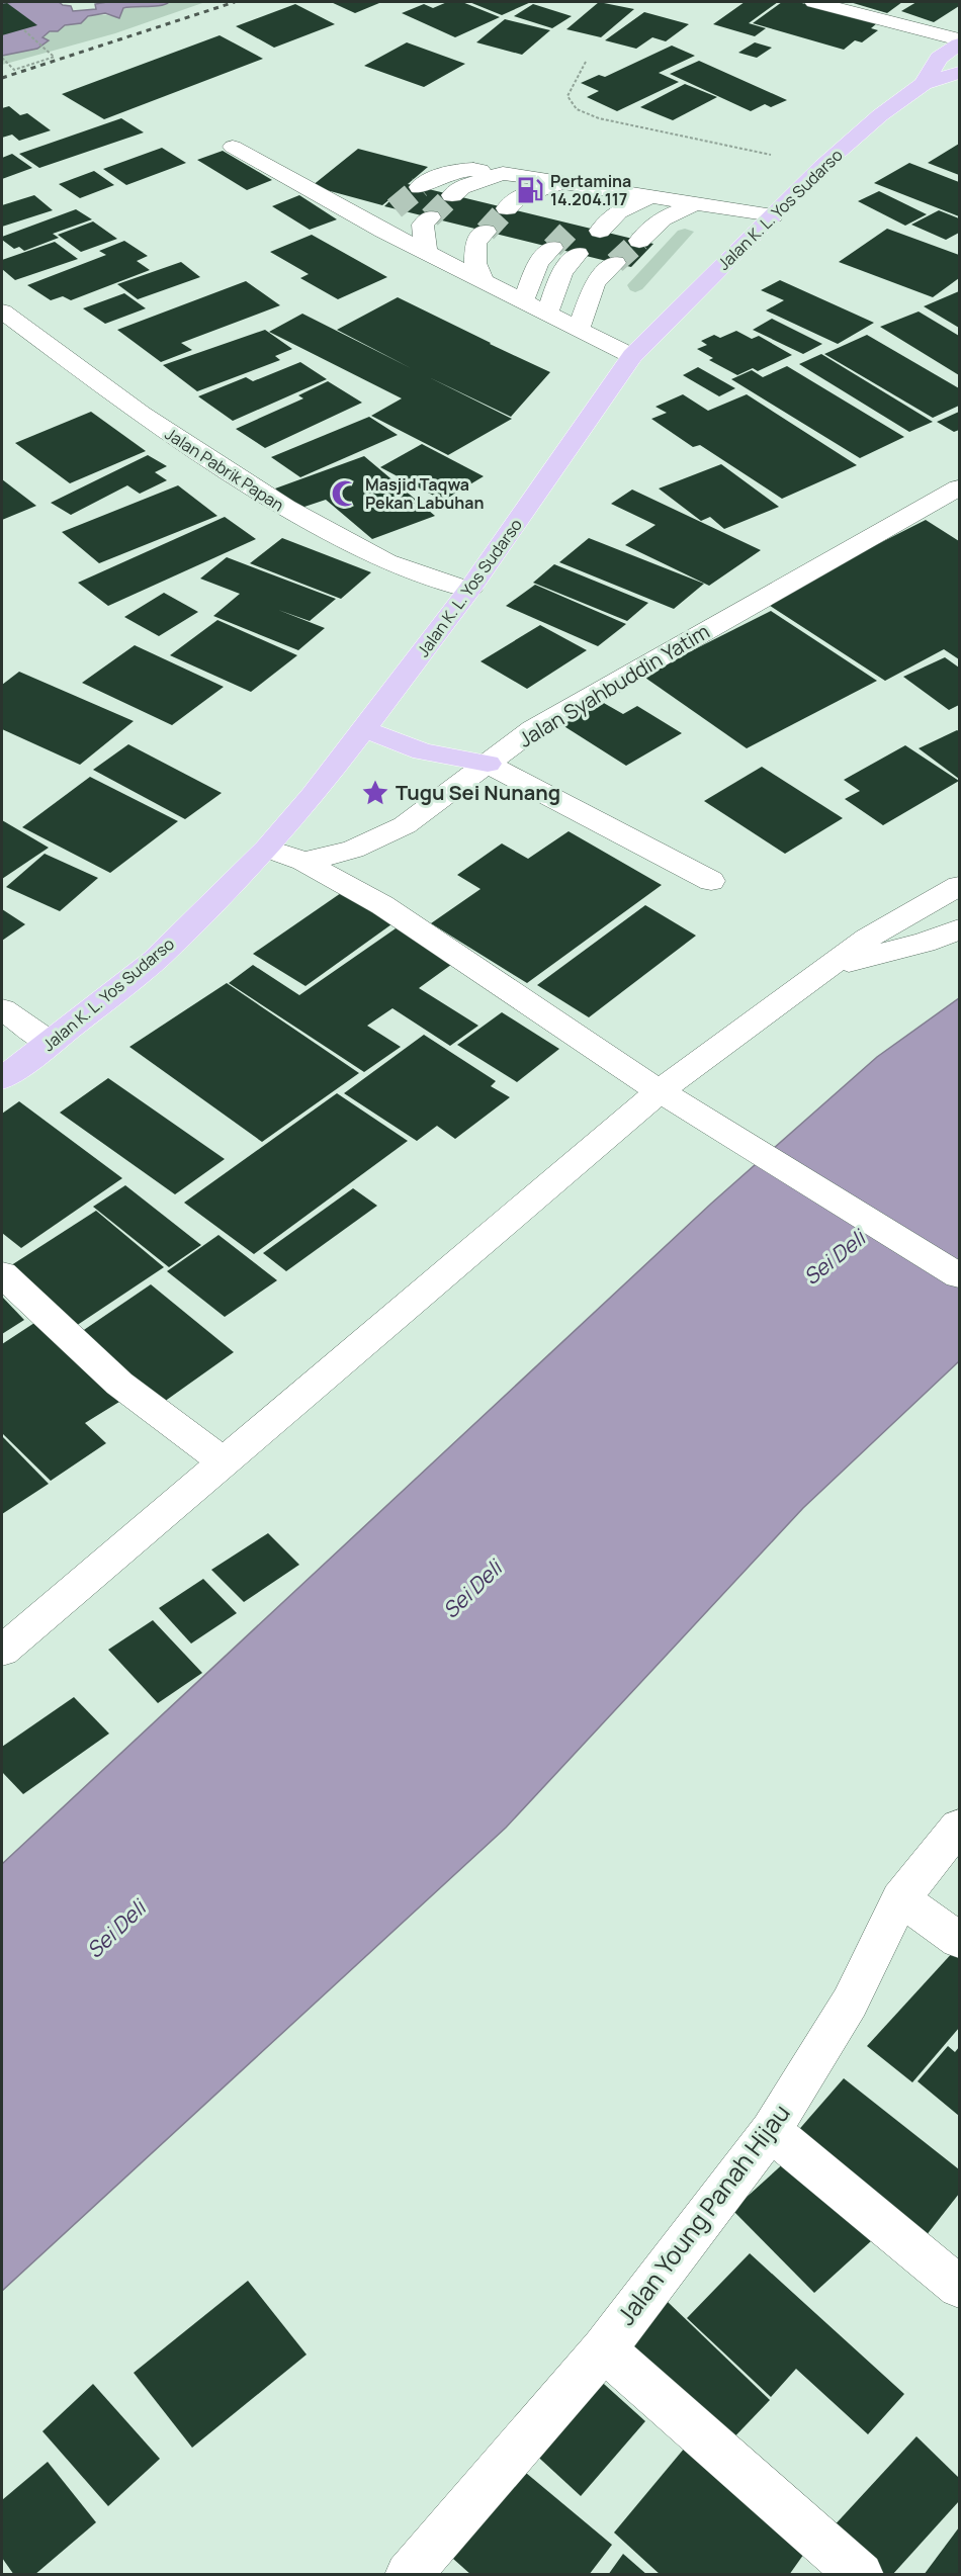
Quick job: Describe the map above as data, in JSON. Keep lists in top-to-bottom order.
{
  "streets": {
    "highway": ["Jalan K. L. Yos Sudarso"],
    "street": ["Jalan Pabrik Papan", "Jalan Syahbuddin Yatim", "Jalan Young Panah Hijau"]
  },
  "crossings": [
    ["Jalan K. L. Yos Sudarso", "Jalan Pabrik Papan"]
  ],
  "water": ["Sei Deli"],
  "places": {
    "fuel station": ["Pertamina 14.204.117"],
    "mosque": ["Masjid Taqwa Pekan Labuhan"],
    "place": ["Tugu Sei Nunang"]
  }
}
